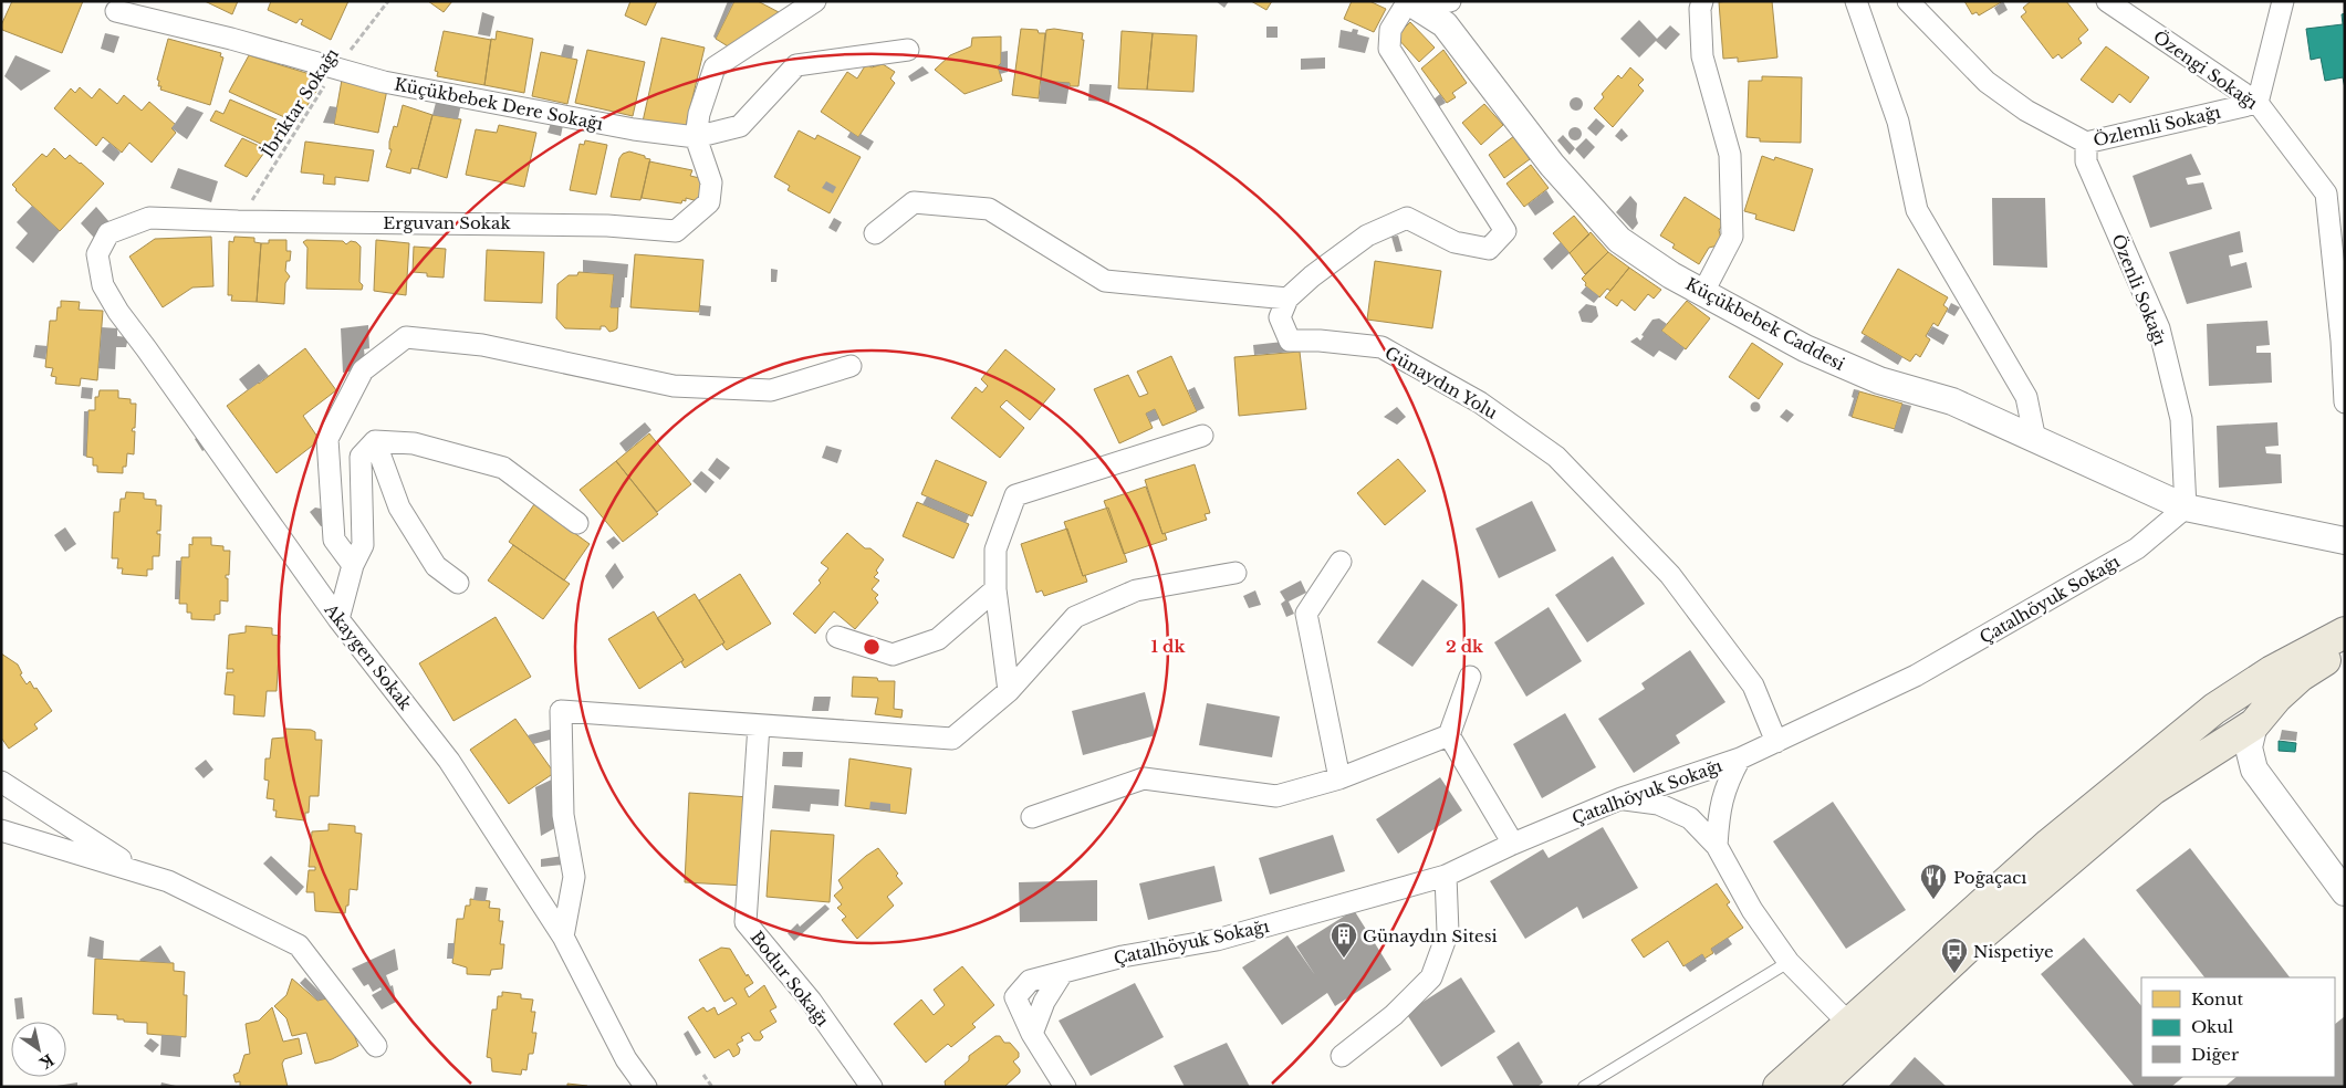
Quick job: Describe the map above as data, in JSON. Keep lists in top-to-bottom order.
{
  "streets": {
    "street": [
      "Özengi Sokağı",
      "Küçükbebek Dere Sokağı",
      "Özlemli Sokağı",
      "Erguvan Sokak",
      "Özenli Sokağı",
      "Küçükbebek Caddesi",
      "Günaydın Yolu",
      "Çatalhöyuk Sokağı",
      "Akaygen Sokak",
      "Bodur Sokağı"
    ],
    "path": ["İbriktar Sokağı"]
  },
  "crossings": [
    ["Özengi Sokağı", "Özlemli Sokağı"],
    ["İbriktar Sokağı", "Küçükbebek Dere Sokağı"],
    ["İbriktar Sokağı", "Erguvan Sokak"],
    ["Küçükbebek Dere Sokağı", "Erguvan Sokak"],
    ["Özlemli Sokağı", "Özenli Sokağı"],
    ["Erguvan Sokak", "Akaygen Sokak"],
    ["Özenli Sokağı", "Küçükbebek Caddesi"],
    ["Özenli Sokağı", "Çatalhöyuk Sokağı"],
    ["Küçükbebek Caddesi", "Çatalhöyuk Sokağı"],
    ["Günaydın Yolu", "Çatalhöyuk Sokağı"]
  ],
  "places": {
    "restaurant": ["Poğaçacı"],
    "building": ["Günaydın Sitesi"],
    "bus stop": ["Nispetiye"]
  },
  "legend": ["Konut", "Okul", "Diğer"],
  "north": "bottom right",
  "rings": ["1 dk", "2 dk"]
}
